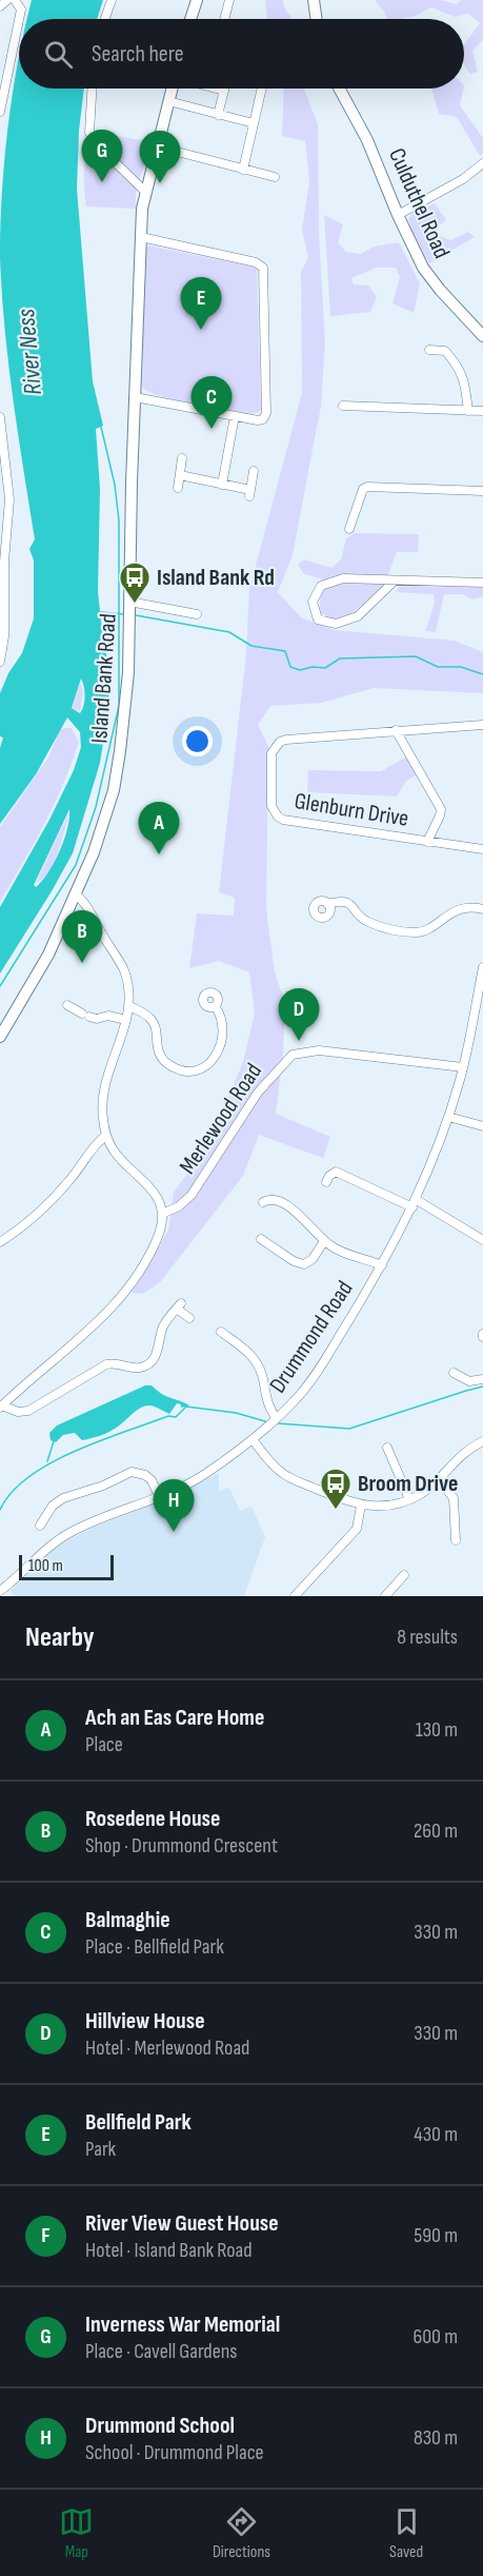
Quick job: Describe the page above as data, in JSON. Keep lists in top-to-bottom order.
{
  "streets": {
    "main road": ["Culduthel Road", "Island Bank Road"],
    "street": ["Glenburn Drive", "Merlewood Road", "Drummond Road"]
  },
  "crossings": [
    ["Merlewood Road", "Drummond Road"]
  ],
  "water": ["River Ness"],
  "places": {
    "bus stop": ["Island Bank Rd", "Broom Drive"]
  },
  "scale_bar": "100 m",
  "page": {
    "search": "Search here",
    "pins": [
      "G",
      "F",
      "E",
      "C",
      "A",
      "B",
      "D",
      "H"
    ],
    "scale": "100 m",
    "heading": ["Nearby", "8 results"],
    "list": [
      {
        "mark": "A",
        "name": "Ach an Eas Care Home",
        "note": "Place",
        "value": "130 m"
      },
      {
        "mark": "B",
        "name": "Rosedene House",
        "note": "Shop · Drummond Crescent",
        "value": "260 m"
      },
      {
        "mark": "C",
        "name": "Balmaghie",
        "note": "Place · Bellfield Park",
        "value": "330 m"
      },
      {
        "mark": "D",
        "name": "Hillview House",
        "note": "Hotel · Merlewood Road",
        "value": "330 m"
      },
      {
        "mark": "E",
        "name": "Bellfield Park",
        "note": "Park",
        "value": "430 m"
      },
      {
        "mark": "F",
        "name": "River View Guest House",
        "note": "Hotel · Island Bank Road",
        "value": "590 m"
      },
      {
        "mark": "G",
        "name": "Inverness War Memorial",
        "note": "Place · Cavell Gardens",
        "value": "600 m"
      },
      {
        "mark": "H",
        "name": "Drummond School",
        "note": "School · Drummond Place",
        "value": "830 m"
      }
    ],
    "nav": ["Map", "Directions", "Saved"]
  }
}
